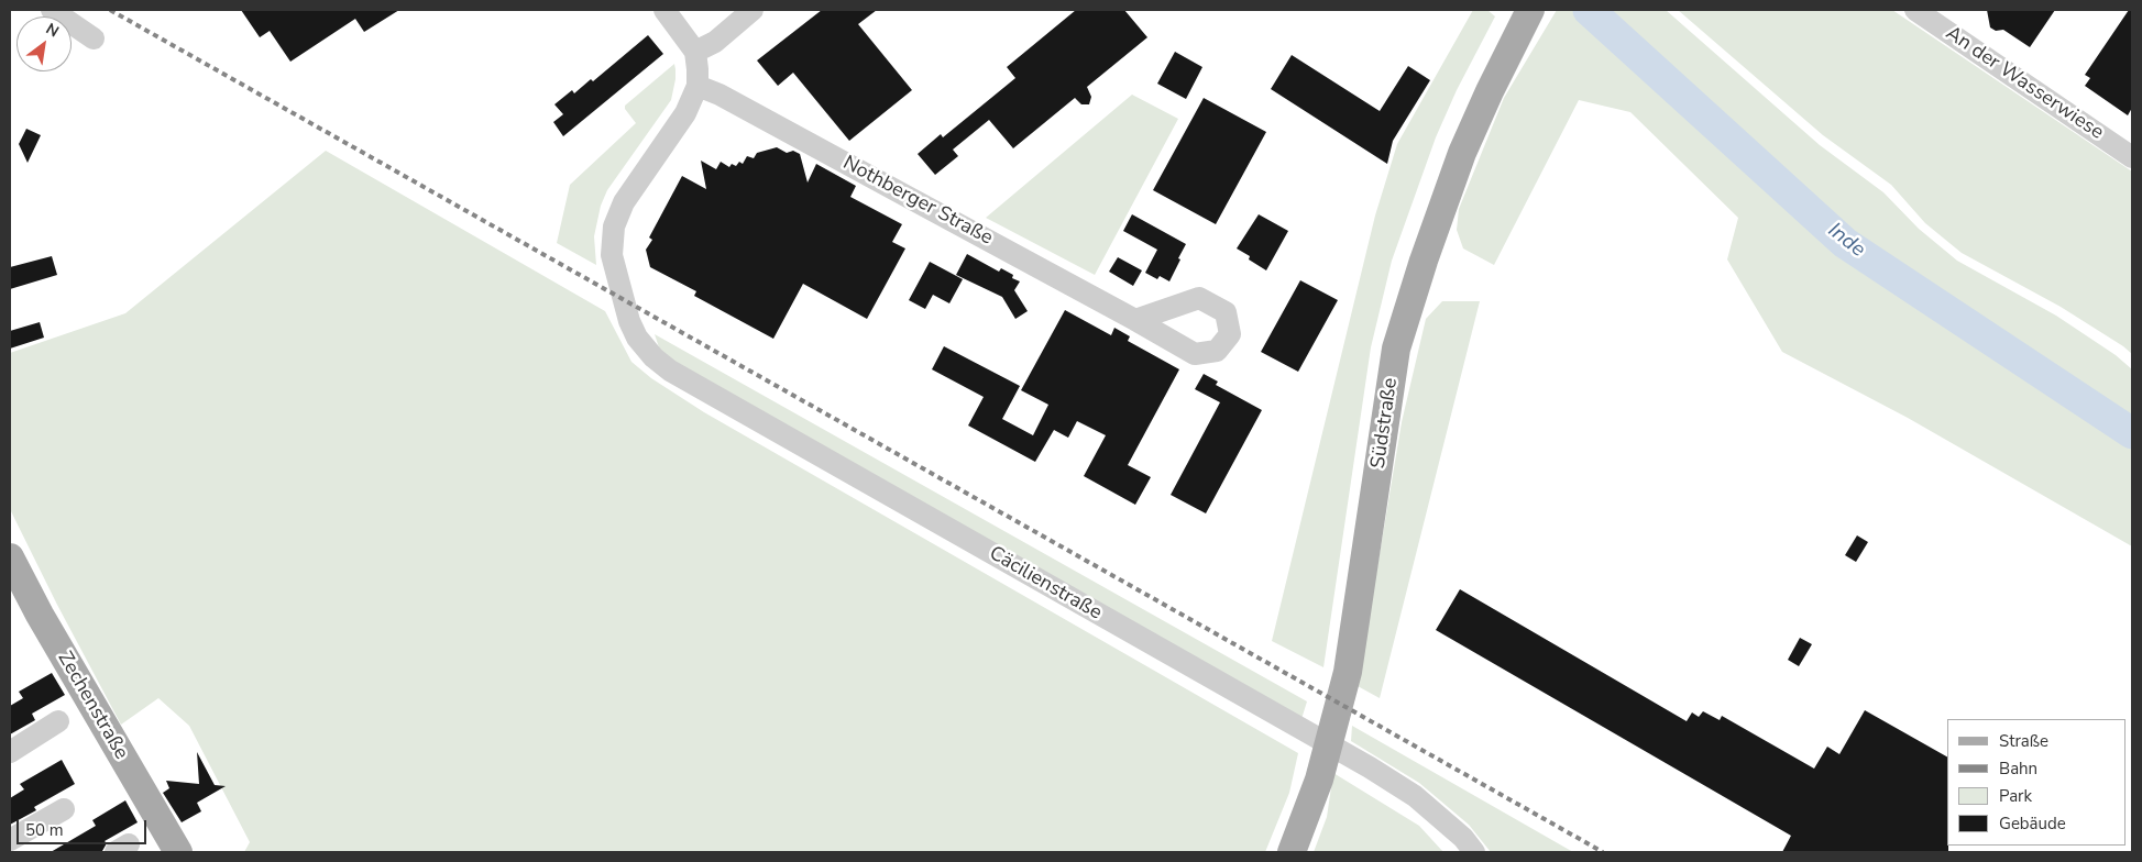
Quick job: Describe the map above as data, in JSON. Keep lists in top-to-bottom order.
{
  "streets": {
    "main road": ["Südstraße", "Zechenstraße"],
    "street": ["An der Wasserwiese", "Nothberger Straße", "Cäcilienstraße"]
  },
  "crossings": [
    ["Nothberger Straße", "Cäcilienstraße"]
  ],
  "water": ["Inde"],
  "legend": [
    "Straße",
    "Bahn",
    "Park",
    "Gebäude"
  ],
  "scale_bar": "50 m",
  "north": "top right"
}
